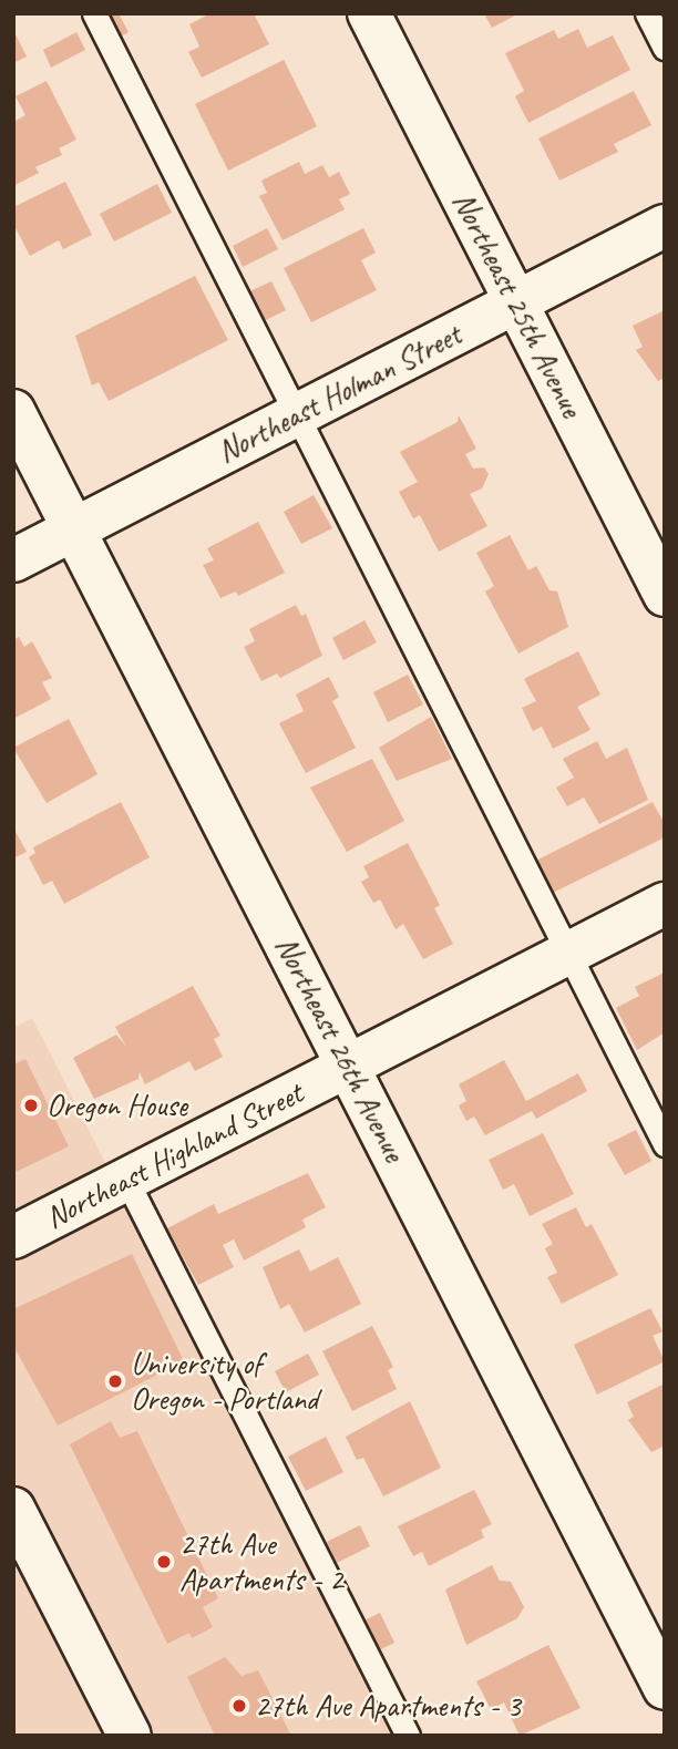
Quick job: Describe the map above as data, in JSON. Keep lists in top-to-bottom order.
{
  "streets": {
    "street": [
      "Northeast 25th Avenue",
      "Northeast Holman Street",
      "Northeast 26th Avenue",
      "Northeast Highland Street"
    ]
  },
  "crossings": [
    ["Northeast 25th Avenue", "Northeast Holman Street"],
    ["Northeast Holman Street", "Northeast 26th Avenue"],
    ["Northeast 26th Avenue", "Northeast Highland Street"]
  ],
  "places": [
    "Oregon House",
    "University of Oregon - Portland",
    "27th Ave Apartments - 2",
    "27th Ave Apartments - 3"
  ]
}
